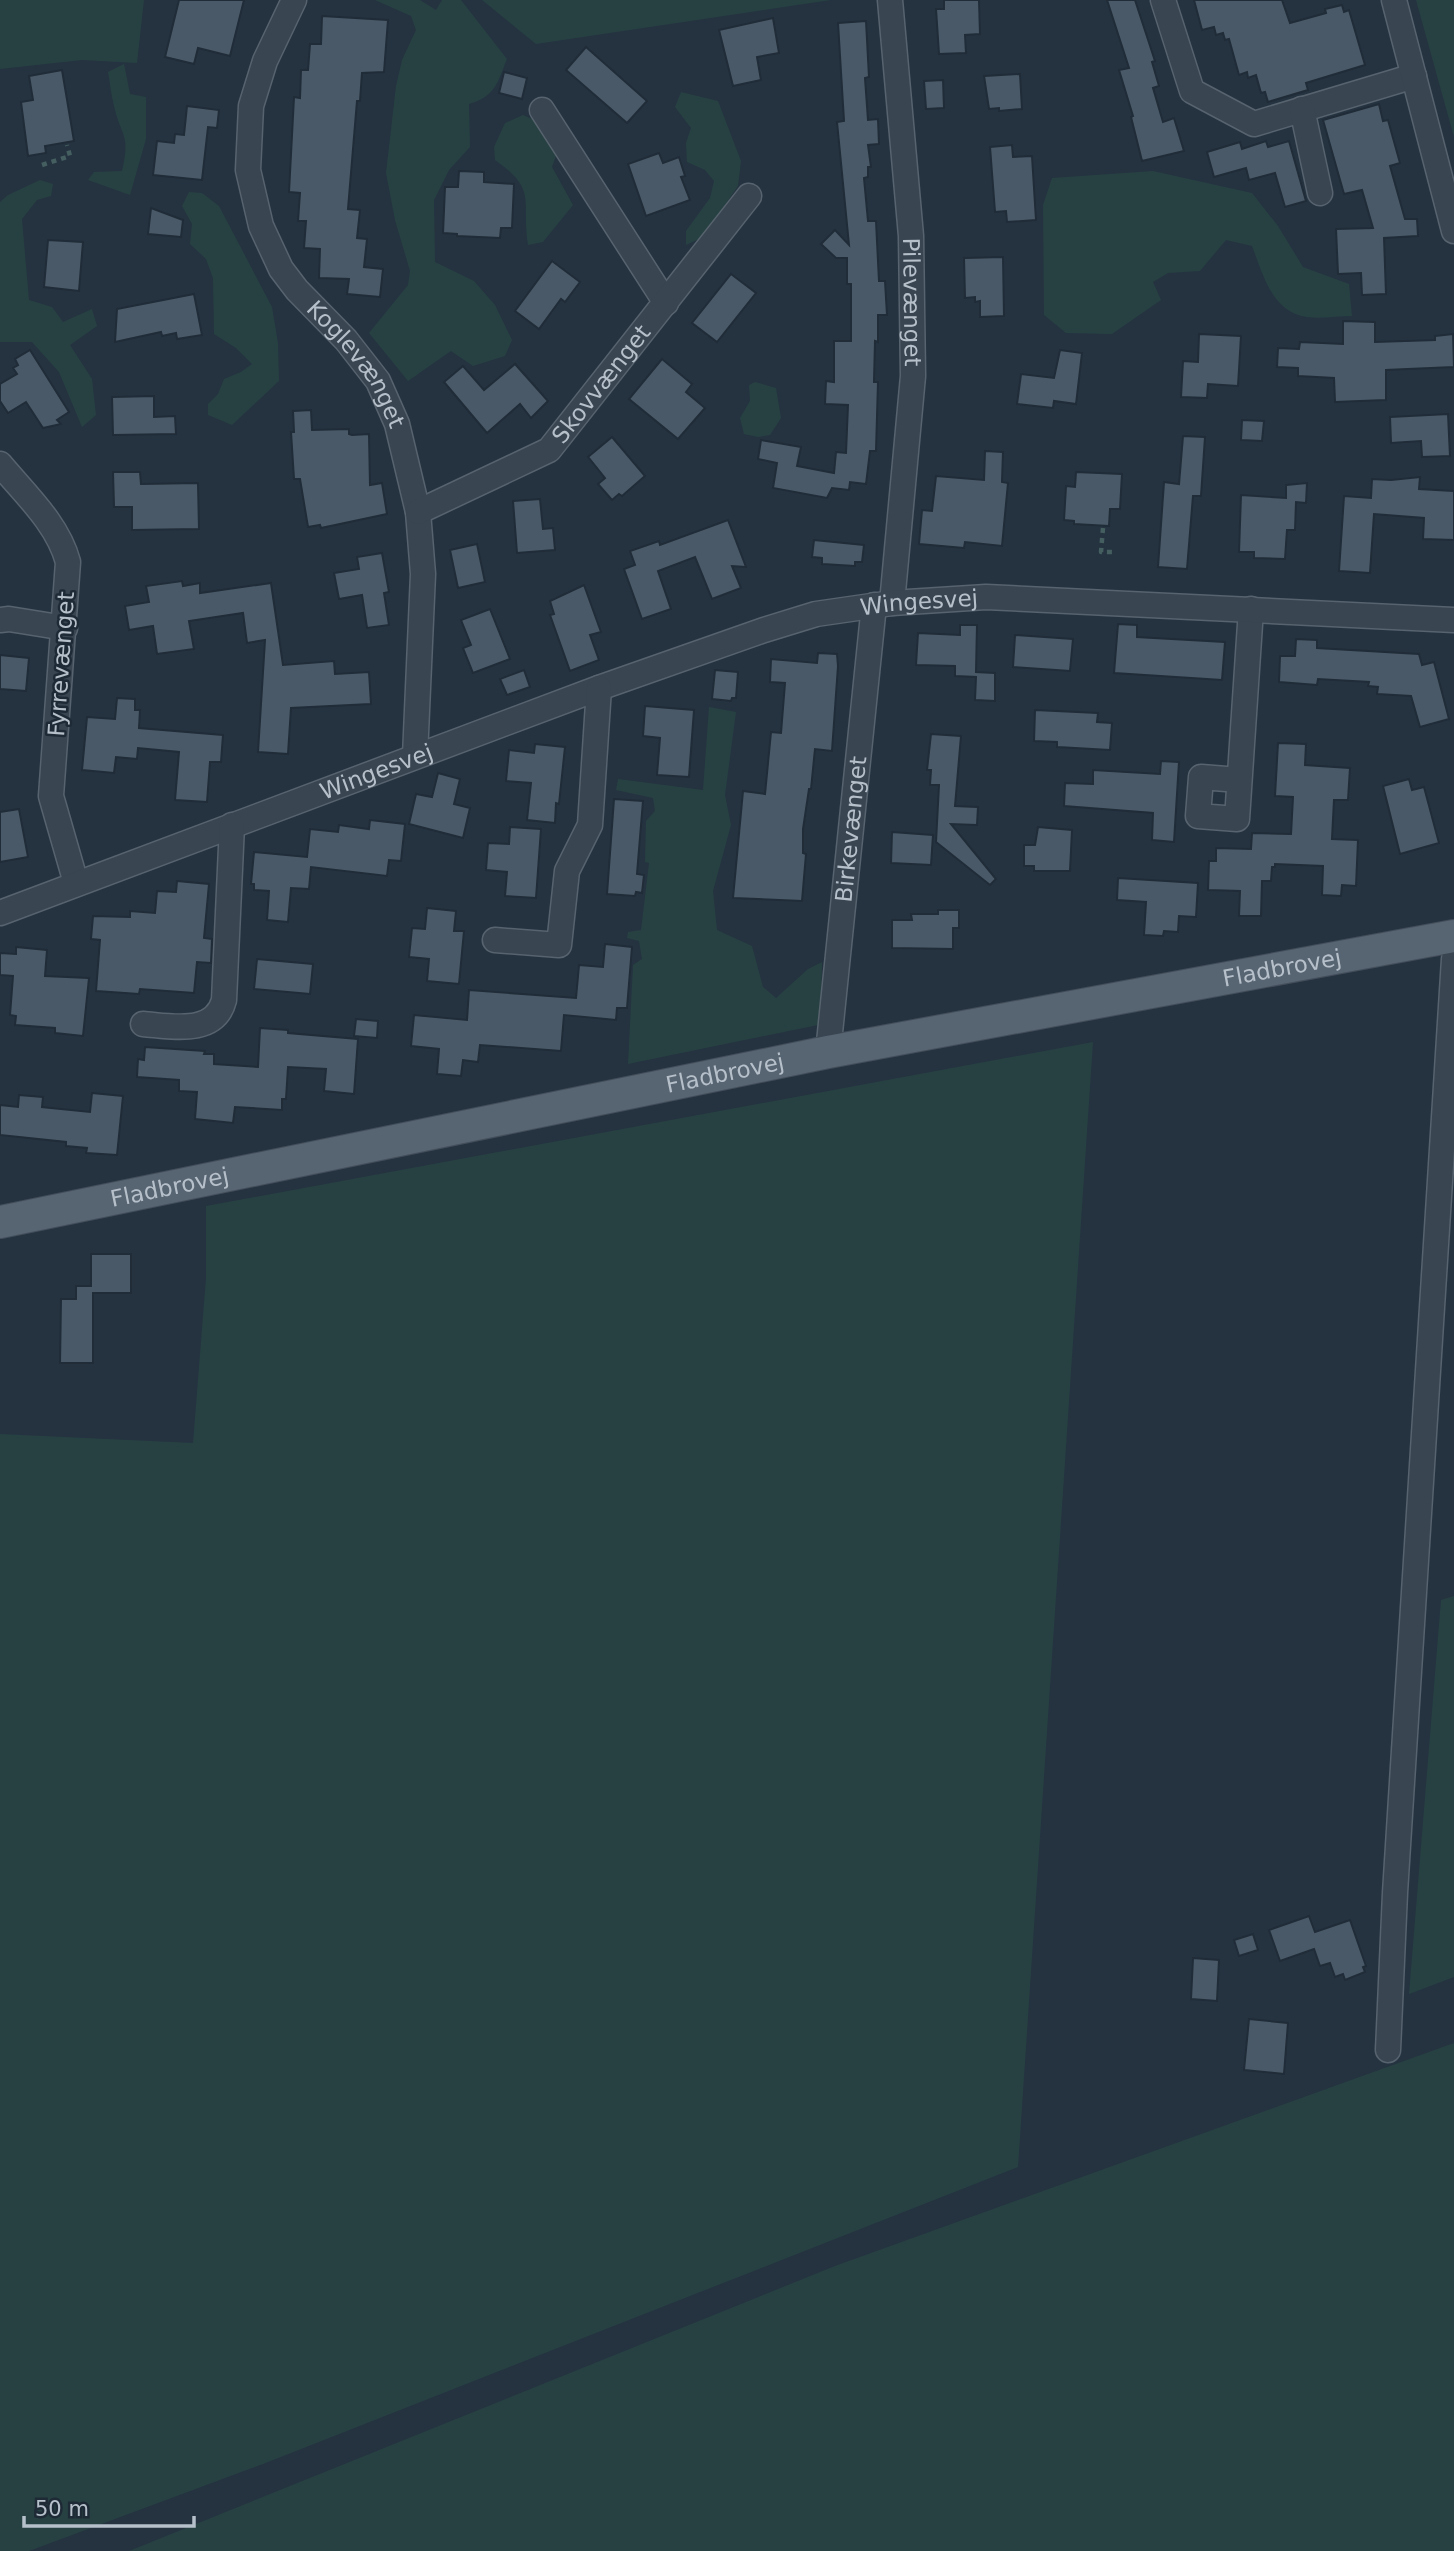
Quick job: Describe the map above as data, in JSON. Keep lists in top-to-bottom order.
{
  "streets": {
    "main road": ["Fladbrovej"],
    "street": [
      "Pilevænget",
      "Koglevænget",
      "Skovvænget",
      "Wingesvej",
      "Fyrrevænget",
      "Birkevænget"
    ]
  },
  "crossings": [
    ["Pilevænget", "Wingesvej"],
    ["Pilevænget", "Birkevænget"],
    ["Koglevænget", "Skovvænget"],
    ["Koglevænget", "Wingesvej"],
    ["Wingesvej", "Fyrrevænget"],
    ["Wingesvej", "Birkevænget"],
    ["Birkevænget", "Fladbrovej"]
  ],
  "scale_bar": "50 m"
}
